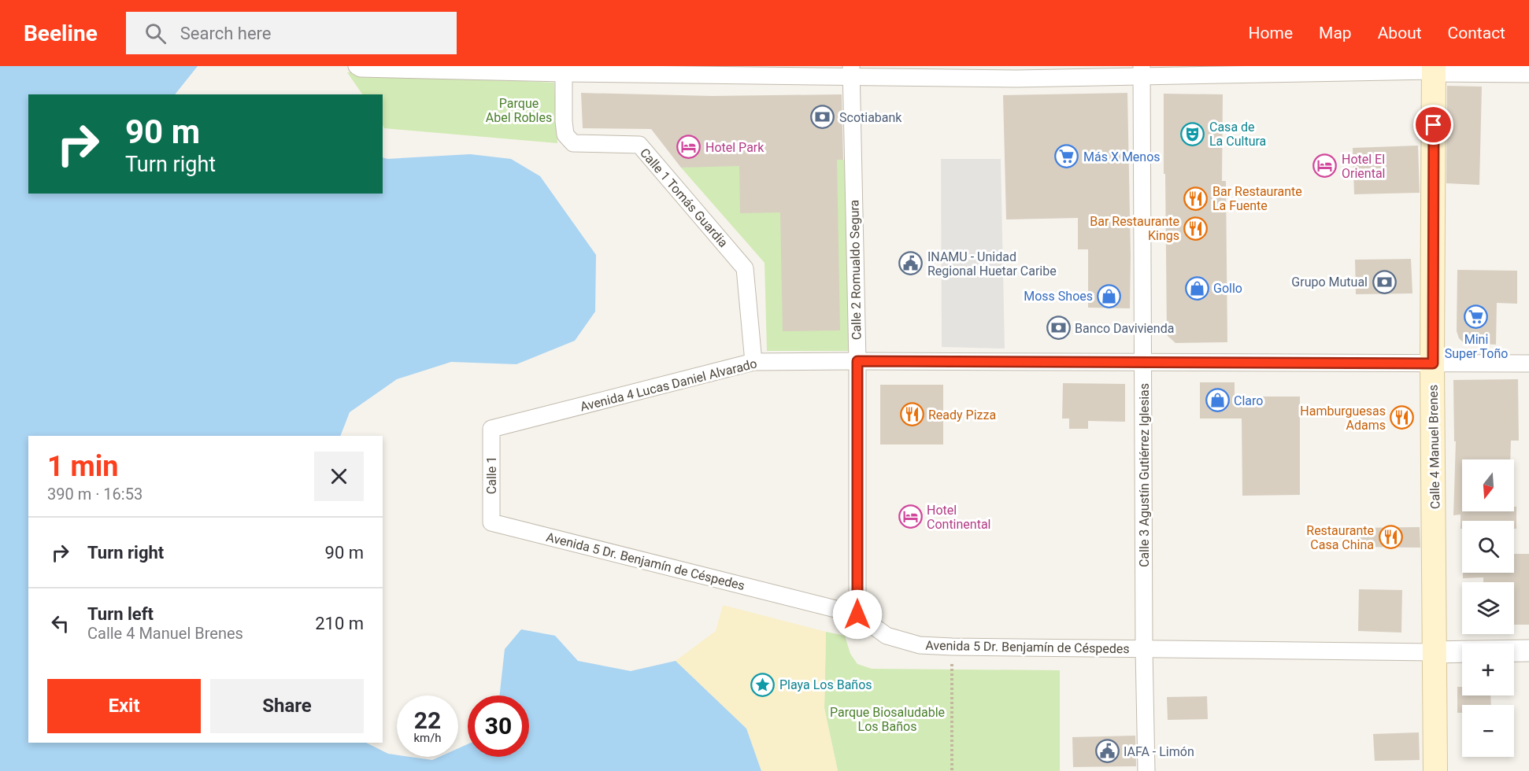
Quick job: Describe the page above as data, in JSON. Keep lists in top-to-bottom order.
{
  "streets": {
    "main road": ["Calle 4 Manuel Brenes"],
    "street": [
      "Calle 1 Tomás Guardia",
      "Calle 2 Romualdo Segura",
      "Avenida 4 Lucas Daniel Alvarado",
      "Calle 1",
      "Calle 3 Agustín Gutiérrez Iglesias",
      "Avenida 5 Dr. Benjamín de Céspedes"
    ]
  },
  "crossings": [
    ["Calle 1 Tomás Guardia", "Avenida 4 Lucas Daniel Alvarado"],
    ["Calle 2 Romualdo Segura", "Avenida 4 Lucas Daniel Alvarado"],
    ["Calle 2 Romualdo Segura", "Avenida 5 Dr. Benjamín de Céspedes"],
    ["Avenida 4 Lucas Daniel Alvarado", "Calle 4 Manuel Brenes"],
    ["Avenida 4 Lucas Daniel Alvarado", "Calle 1"],
    ["Avenida 4 Lucas Daniel Alvarado", "Calle 3 Agustín Gutiérrez Iglesias"],
    ["Calle 4 Manuel Brenes", "Avenida 5 Dr. Benjamín de Céspedes"],
    ["Calle 1", "Avenida 5 Dr. Benjamín de Céspedes"],
    ["Calle 3 Agustín Gutiérrez Iglesias", "Avenida 5 Dr. Benjamín de Céspedes"]
  ],
  "parks": ["Parque Abel Robles", "Parque Biosaludable Los Baños"],
  "places": {
    "bank": ["Scotiabank", "Grupo Mutual", "Banco Davivienda"],
    "theatre": ["Casa de La Cultura"],
    "hotel": ["Hotel Park", "Hotel El Oriental", "Hotel Continental"],
    "supermarket": ["Más X Menos", "Mini Super Toño"],
    "restaurant": [
      "Bar Restaurante La Fuente",
      "Bar Restaurante Kings",
      "Ready Pizza",
      "Hamburguesas Adams",
      "Restaurante Casa China"
    ],
    "public building": ["INAMU - Unidad Regional Huetar Caribe", "IAFA - Limón"],
    "shop": ["Gollo", "Moss Shoes", "Claro"],
    "place": ["Playa Los Baños"]
  },
  "north": "bottom",
  "page": {
    "header": "Beeline",
    "search": "Search here",
    "nav": [
      "Home",
      "Map",
      "About",
      "Contact"
    ],
    "turn": ["90 m", "Turn right"],
    "heading": ["1 min", "390 m · 16:53"],
    "map_buttons": ["+", "−"],
    "list": [
      {
        "name": "Turn right",
        "value": "90 m"
      },
      {
        "name": "Turn left",
        "note": "Calle 4 Manuel Brenes",
        "value": "210 m"
      }
    ],
    "buttons": ["Exit", "Share"],
    "speed": "22 km/h",
    "limit": "30"
  }
}
